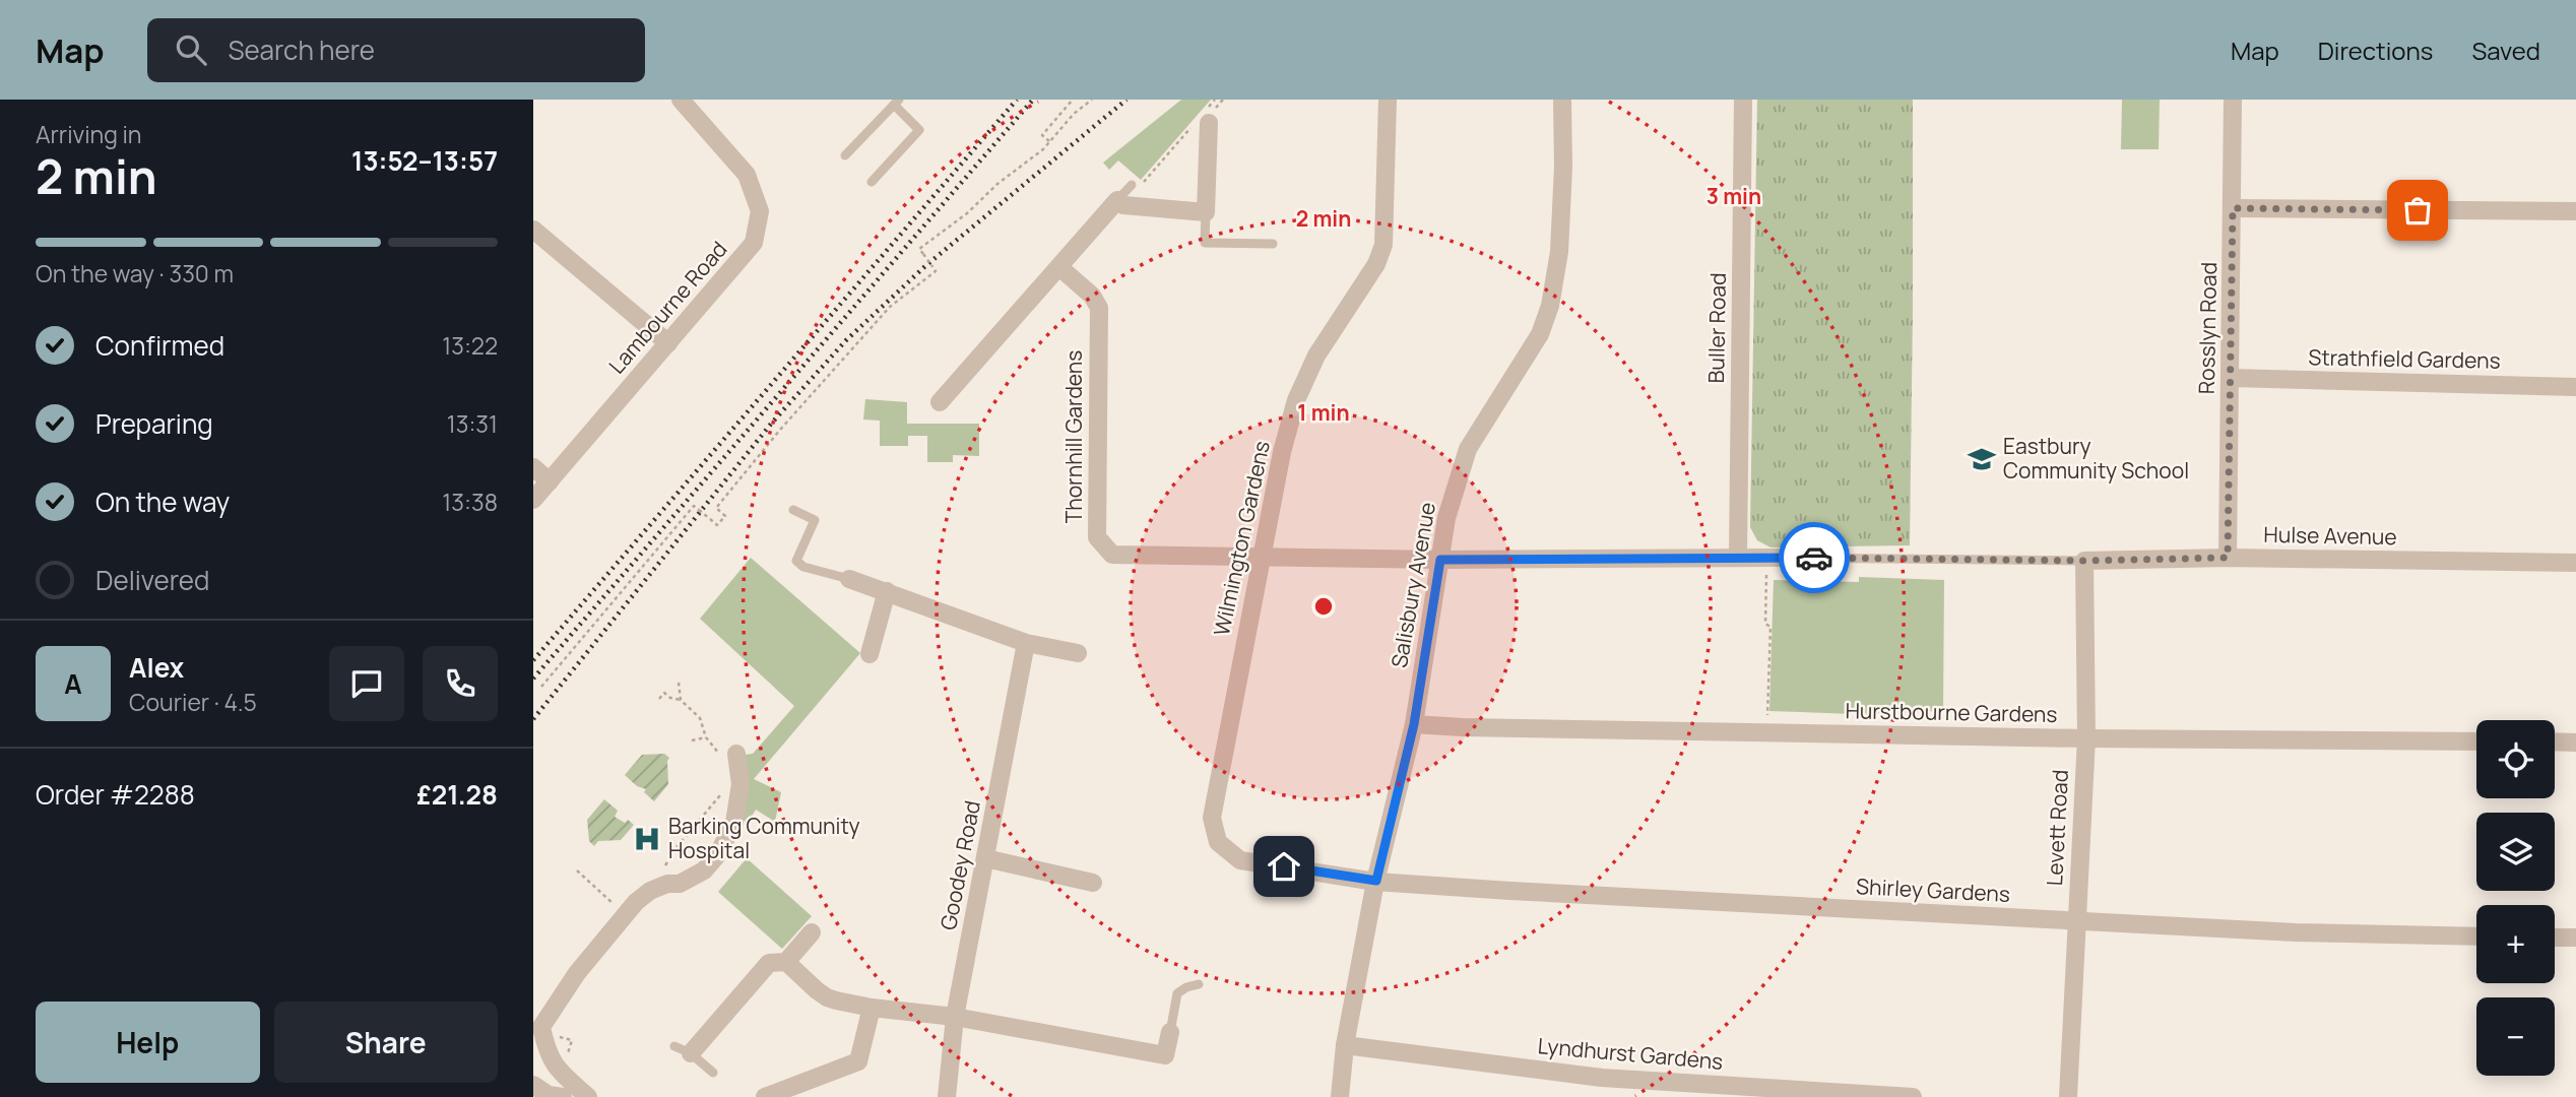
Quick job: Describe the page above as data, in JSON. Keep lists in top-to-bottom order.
{
  "streets": {
    "street": [
      "Lambourne Road",
      "Buller Road",
      "Rosslyn Road",
      "Strathfield Gardens",
      "Thornhill Gardens",
      "Hulse Avenue",
      "Wilmington Gardens",
      "Salisbury Avenue",
      "Hurstbourne Gardens",
      "Levett Road",
      "Goodey Road",
      "Shirley Gardens",
      "Lyndhurst Gardens"
    ]
  },
  "crossings": [
    ["Rosslyn Road", "Strathfield Gardens"],
    ["Rosslyn Road", "Hulse Avenue"],
    ["Thornhill Gardens", "Wilmington Gardens"],
    ["Thornhill Gardens", "Salisbury Avenue"],
    ["Hulse Avenue", "Levett Road"],
    ["Wilmington Gardens", "Salisbury Avenue"],
    ["Wilmington Gardens", "Shirley Gardens"],
    ["Salisbury Avenue", "Hurstbourne Gardens"],
    ["Salisbury Avenue", "Shirley Gardens"],
    ["Salisbury Avenue", "Lyndhurst Gardens"],
    ["Hurstbourne Gardens", "Levett Road"],
    ["Levett Road", "Shirley Gardens"]
  ],
  "places": {
    "school or university": ["Eastbury Community School"],
    "hospital": ["Barking Community Hospital"]
  },
  "page": {
    "header": "Map",
    "search": "Search here",
    "nav": ["Map", "Directions", "Saved"],
    "heading": ["2 min", "Arriving in", "13:52–13:57"],
    "panel": [
      "Alex",
      "Courier · 4.5",
      "Order #2288",
      "£21.28"
    ],
    "bar": "On the way · 330 m",
    "list": [
      ["Confirmed", "13:22"],
      ["Preparing", "13:31"],
      ["On the way", "13:38"],
      "Delivered"
    ],
    "round": "A",
    "map_buttons": ["+", "−"],
    "buttons": ["Help", "Share"]
  },
  "rings": ["3 min", "2 min", "1 min"]
}
